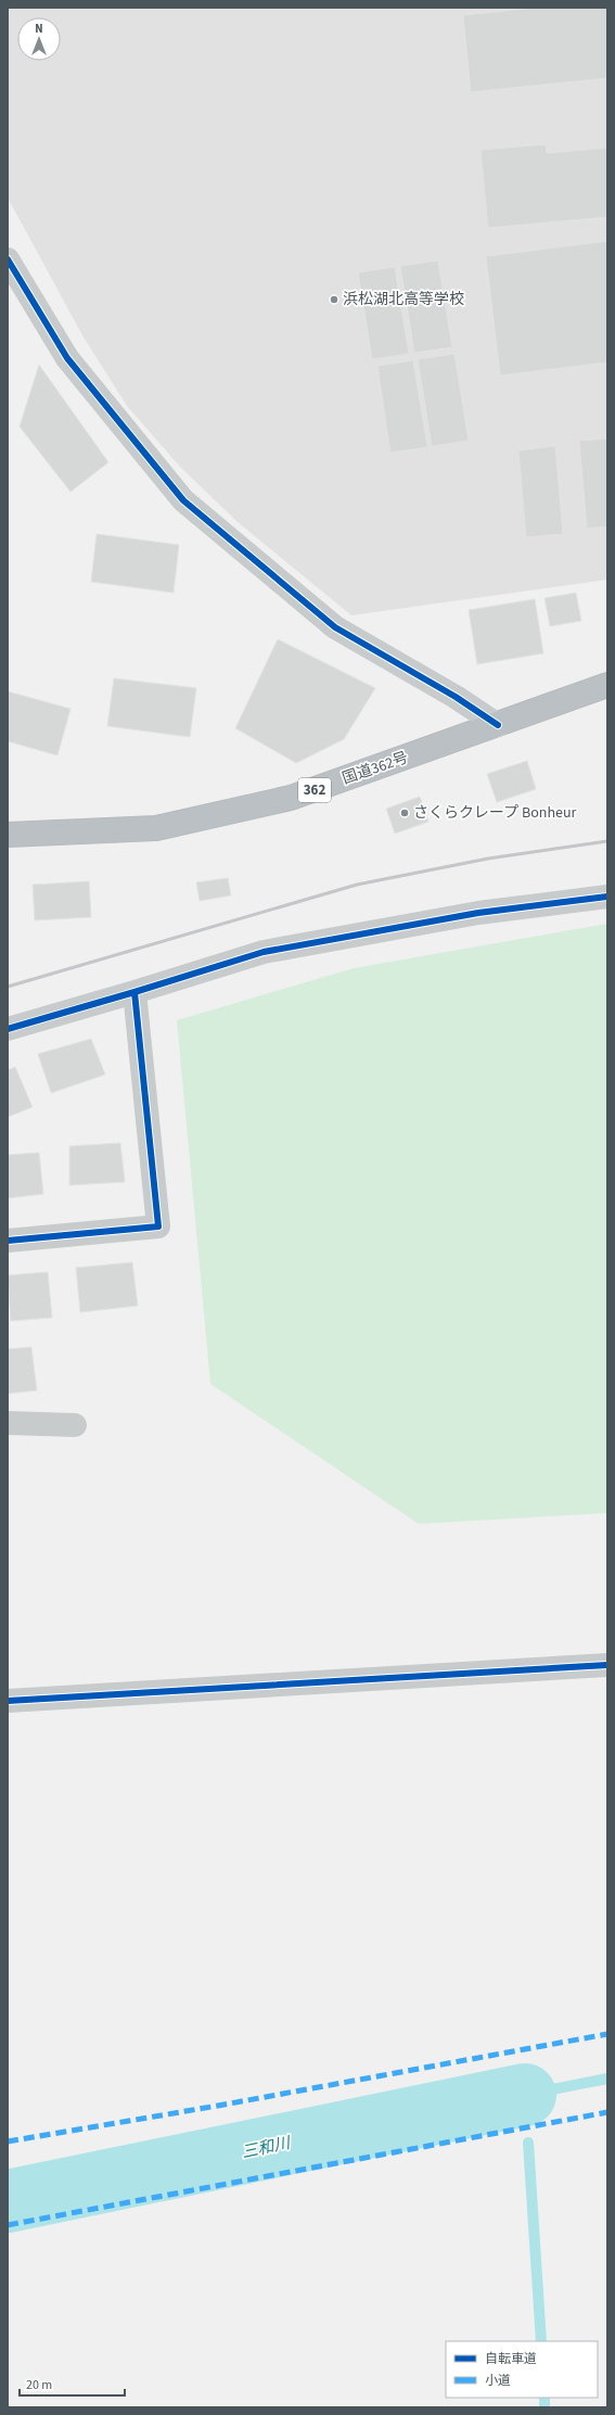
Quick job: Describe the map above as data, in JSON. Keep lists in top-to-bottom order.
{
  "streets": {
    "highway": ["国道362号", "362"]
  },
  "water": ["三和川"],
  "places": ["浜松湖北高等学校", "さくらクレープ Bonheur"],
  "legend": ["自転車道", "小道"],
  "scale_bar": "20 m",
  "north": "top"
}
